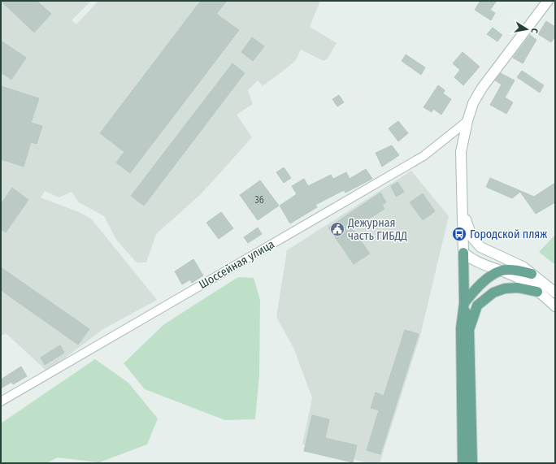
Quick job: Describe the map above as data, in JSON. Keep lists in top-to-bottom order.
{
  "streets": {
    "street": ["Шоссейная улица"]
  },
  "places": {
    "public building": ["Дежурная часть ГИБДД"],
    "bus stop": ["Городской пляж"]
  },
  "house_numbers": ["36"],
  "north": "right"
}
